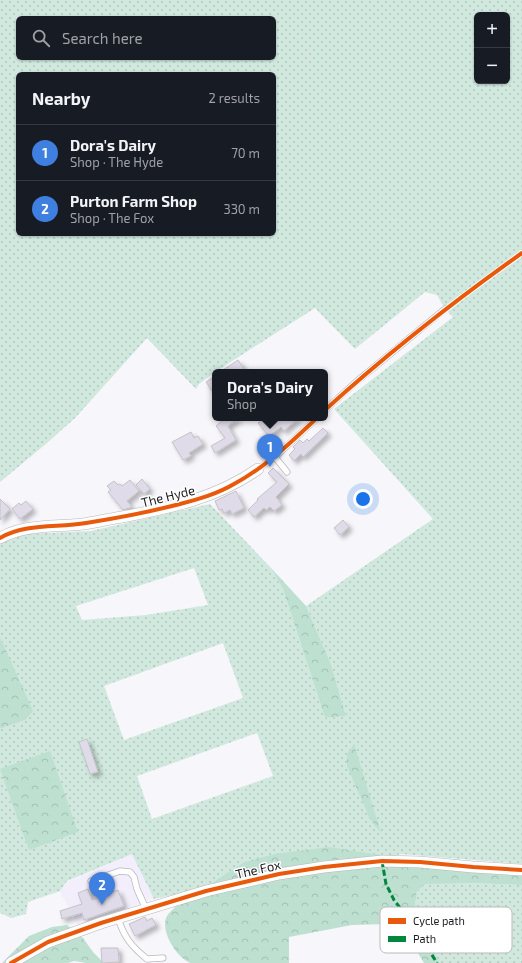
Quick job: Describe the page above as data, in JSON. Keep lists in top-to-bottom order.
{
  "streets": {
    "street": ["The Hyde", "The Fox"]
  },
  "legend": ["Cycle path", "Path"],
  "page": {
    "map_buttons": ["+", "−"],
    "search": "Search here",
    "heading": ["Nearby", "2 results"],
    "list": [
      {
        "mark": "1",
        "name": "Dora's Dairy",
        "note": "Shop · The Hyde",
        "value": "70 m"
      },
      {
        "mark": "2",
        "name": "Purton Farm Shop",
        "note": "Shop · The Fox",
        "value": "330 m"
      }
    ],
    "popup": ["Dora's Dairy", "Shop"],
    "pins": ["1", "2"]
  }
}
